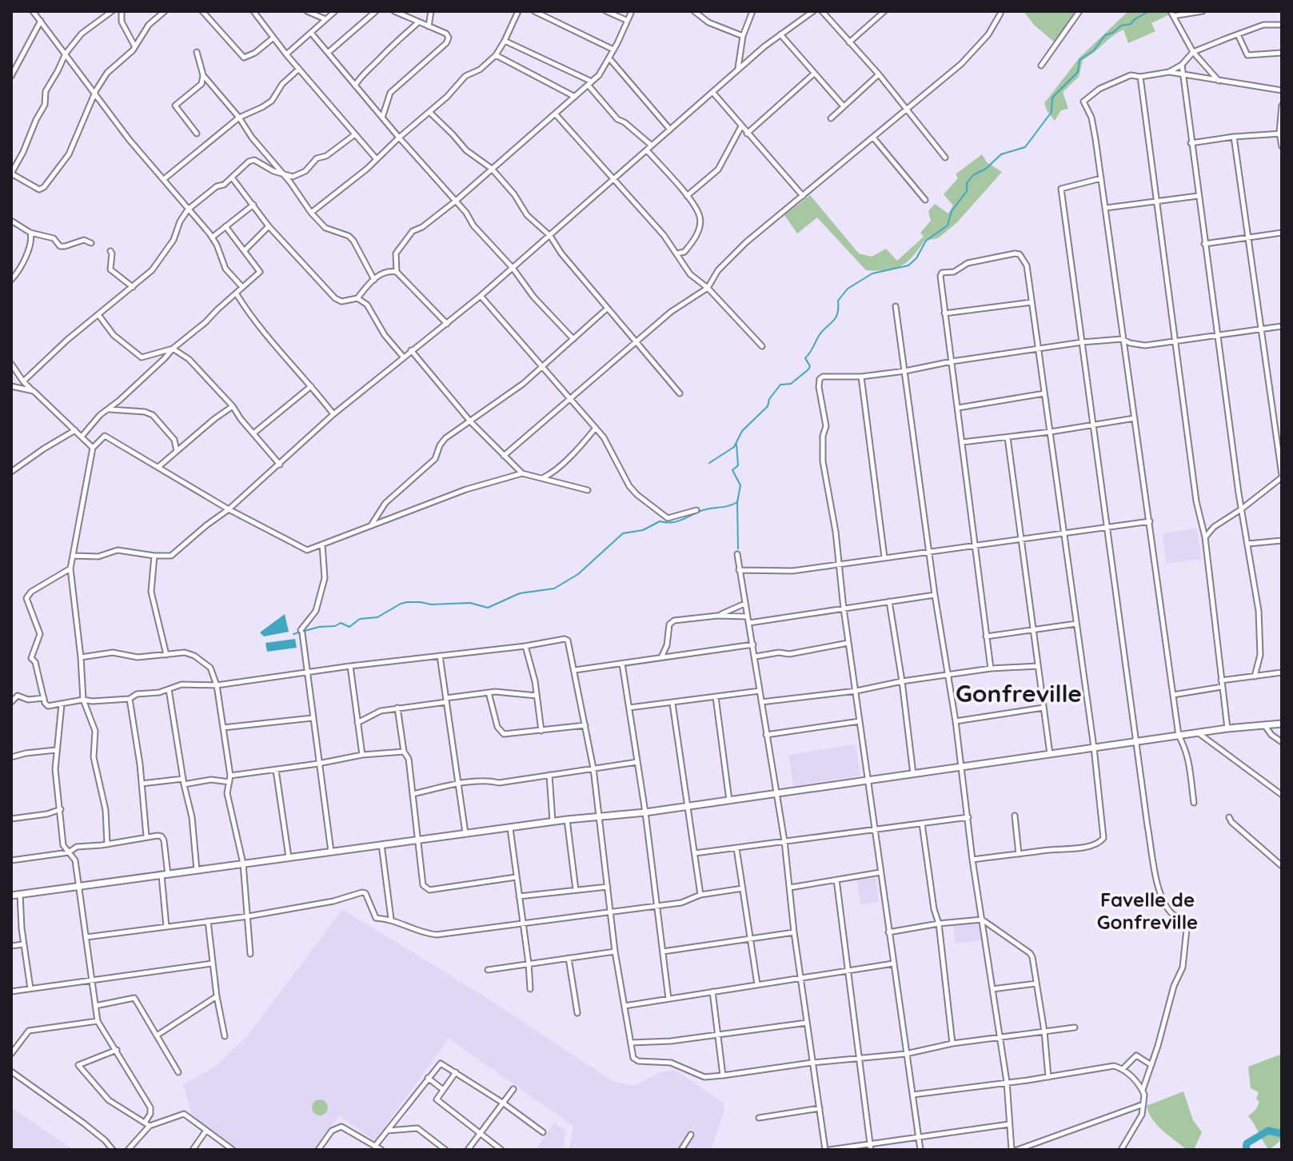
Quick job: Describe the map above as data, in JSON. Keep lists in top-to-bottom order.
{
  "districts": ["Gonfreville", "Favelle de Gonfreville"]
}
